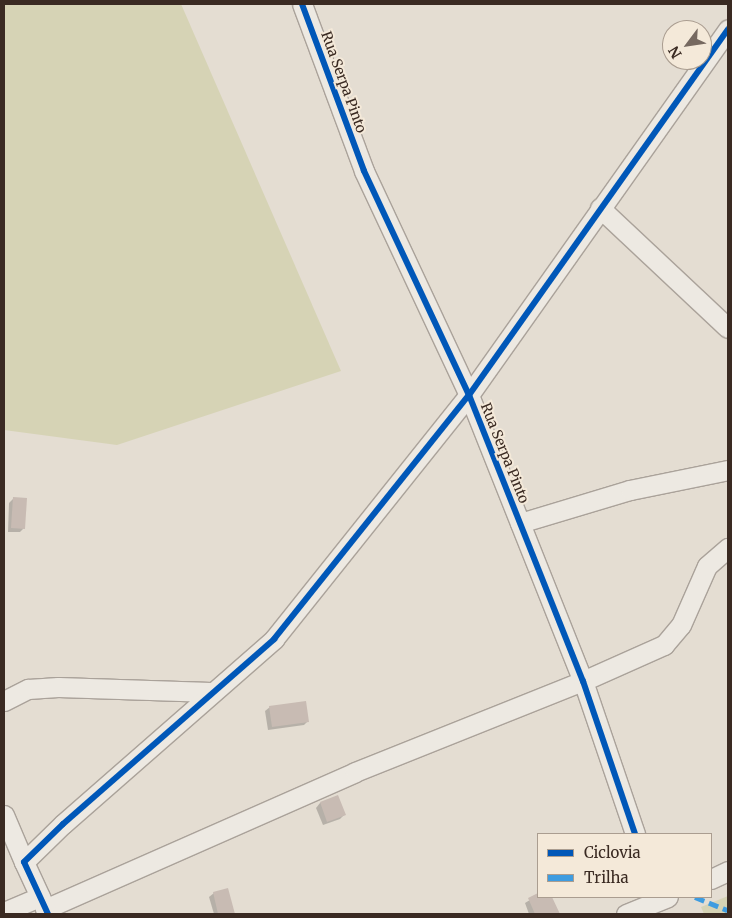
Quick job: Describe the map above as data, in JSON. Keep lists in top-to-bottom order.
{
  "streets": {
    "street": ["Rua Serpa Pinto"]
  },
  "legend": ["Ciclovia", "Trilha"],
  "north": "bottom left"
}
